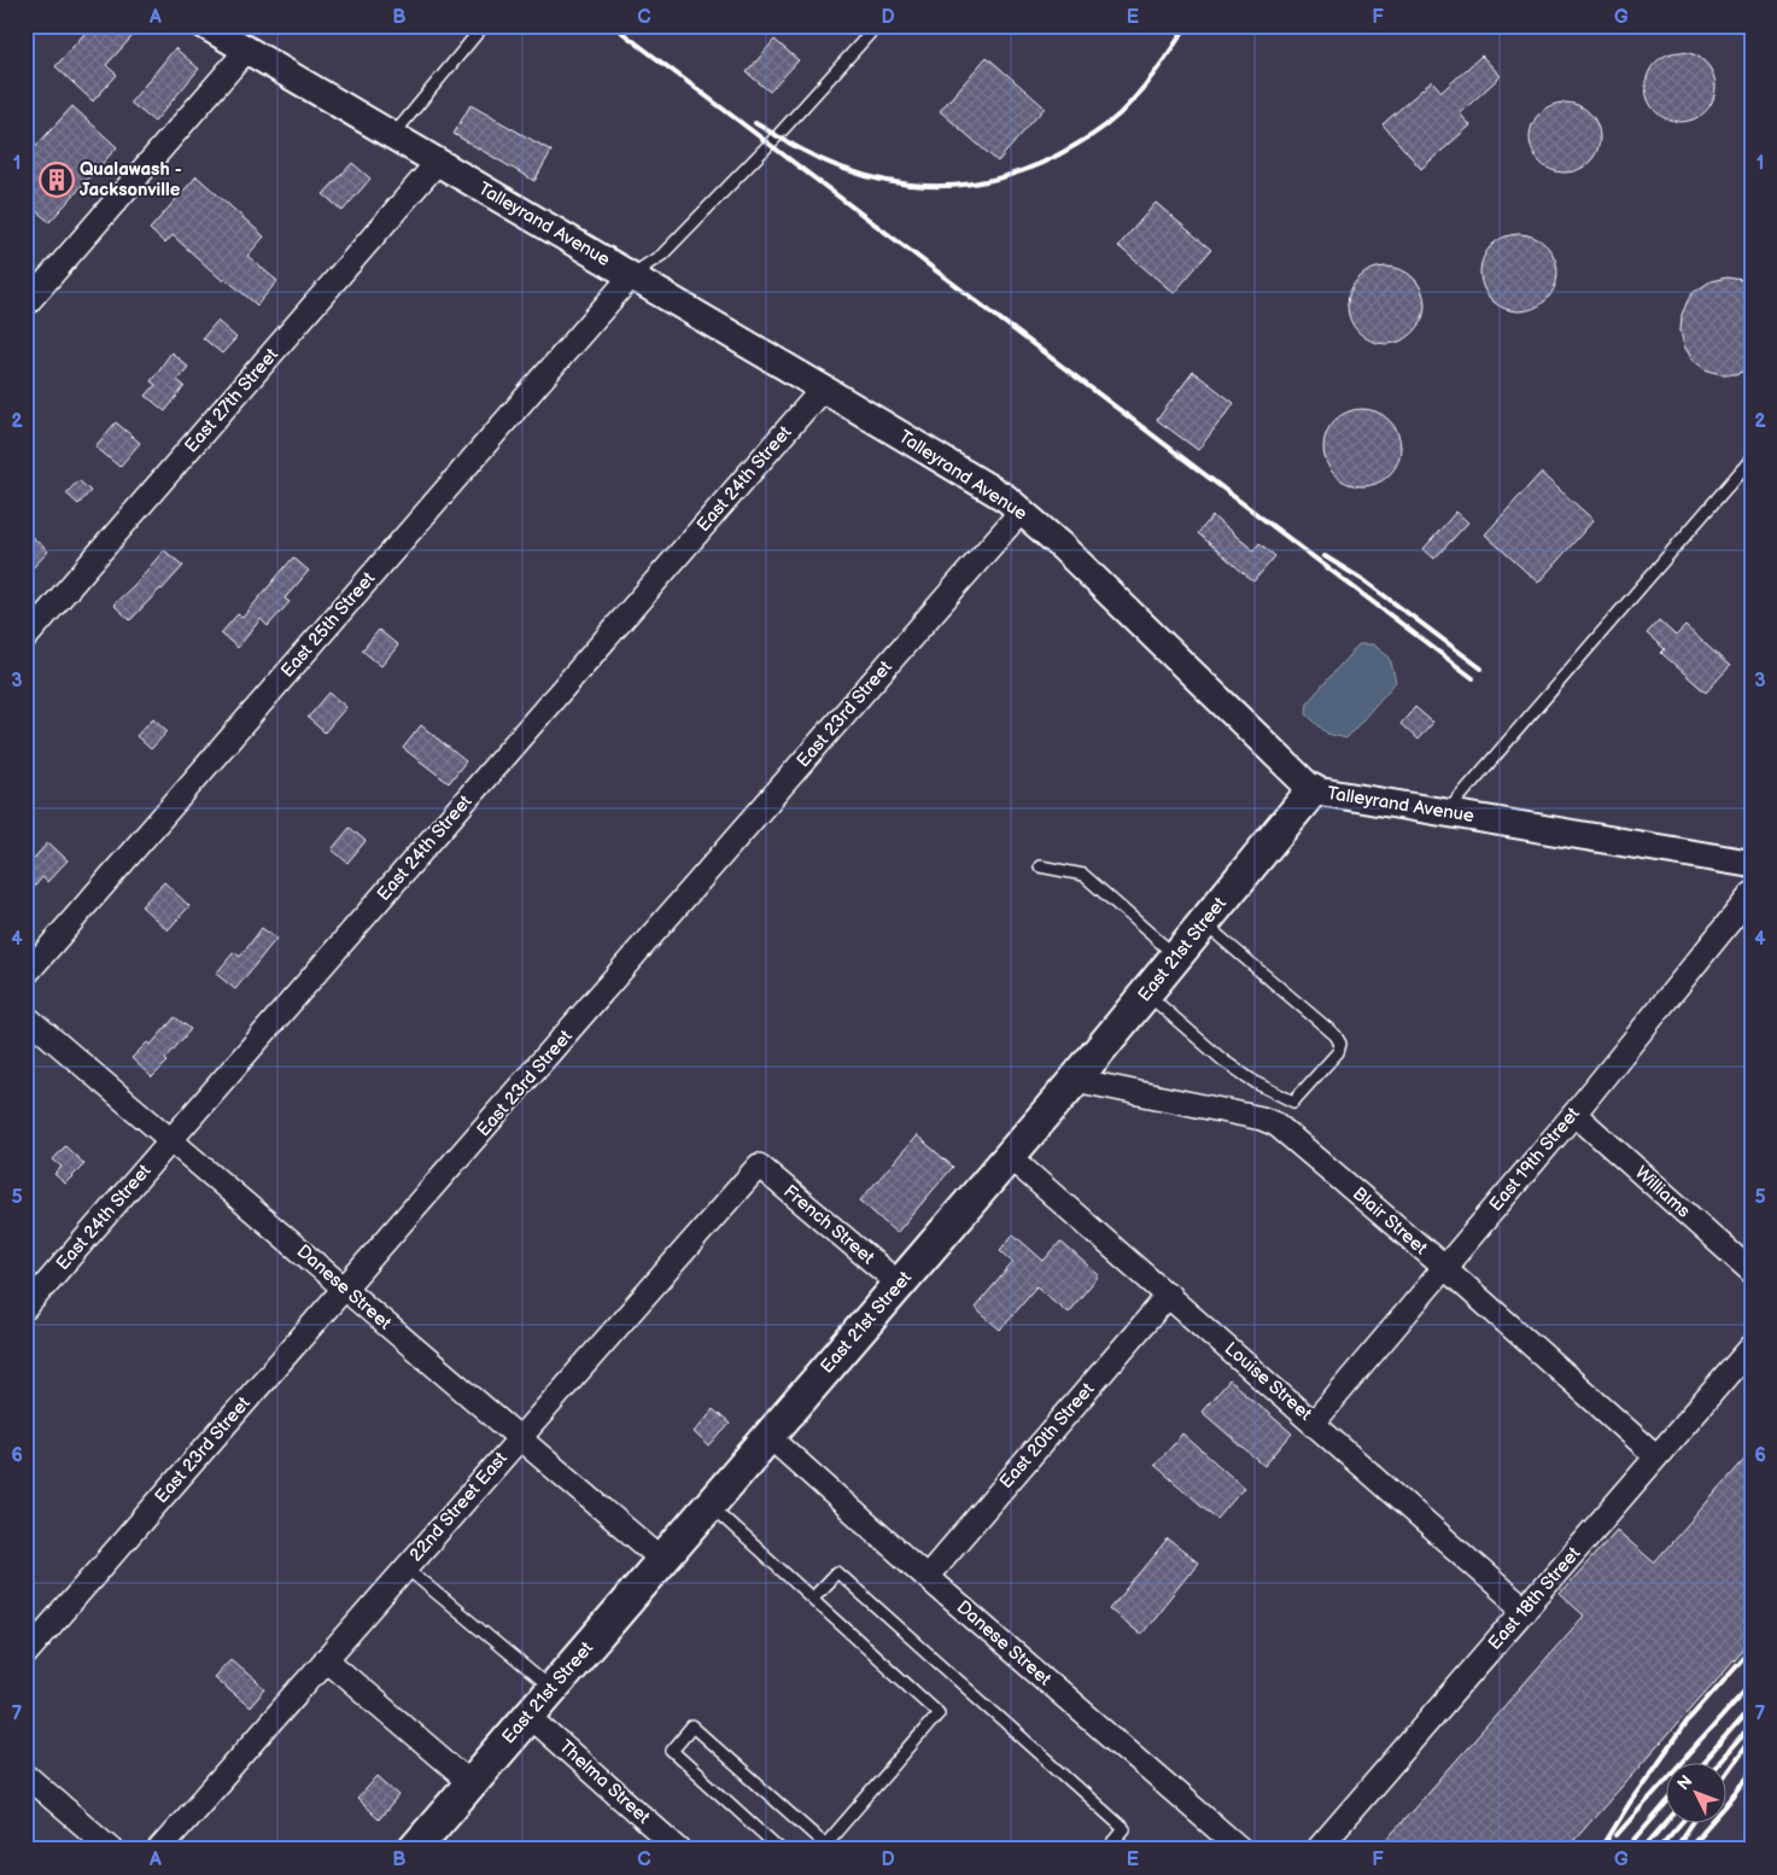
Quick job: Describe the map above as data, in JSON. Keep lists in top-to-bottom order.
{
  "streets": {
    "main road": ["East 21st Street"],
    "street": [
      "Talleyrand Avenue",
      "East 27th Street",
      "East 24th Street",
      "East 25th Street",
      "East 23rd Street",
      "East 19th Street",
      "Williams",
      "Blair Street",
      "French Street",
      "Danese Street",
      "Louise Street",
      "East 20th Street",
      "22nd Street East",
      "East 18th Street",
      "Thelma Street"
    ]
  },
  "crossings": [
    ["Talleyrand Avenue", "East 27th Street"],
    ["Talleyrand Avenue", "East 24th Street"],
    ["Talleyrand Avenue", "East 25th Street"],
    ["Talleyrand Avenue", "East 23rd Street"],
    ["Talleyrand Avenue", "East 21st Street"],
    ["East 24th Street", "Danese Street"],
    ["East 23rd Street", "Danese Street"],
    ["East 21st Street", "Blair Street"],
    ["East 21st Street", "French Street"],
    ["East 21st Street", "Danese Street"],
    ["East 21st Street", "Louise Street"],
    ["East 21st Street", "Thelma Street"],
    ["East 19th Street", "Williams"],
    ["East 19th Street", "Blair Street"],
    ["East 19th Street", "Louise Street"],
    ["Blair Street", "East 18th Street"],
    ["French Street", "22nd Street East"],
    ["Danese Street", "East 20th Street"],
    ["Danese Street", "22nd Street East"],
    ["Louise Street", "East 20th Street"],
    ["Louise Street", "East 18th Street"]
  ],
  "places": {
    "building": ["Qualawash - Jacksonville"]
  },
  "north": "top left",
  "grid": {
    "columns": [
      "A",
      "B",
      "C",
      "D",
      "E",
      "F",
      "G"
    ],
    "rows": [
      "1",
      "2",
      "3",
      "4",
      "5",
      "6",
      "7"
    ]
  }
}
